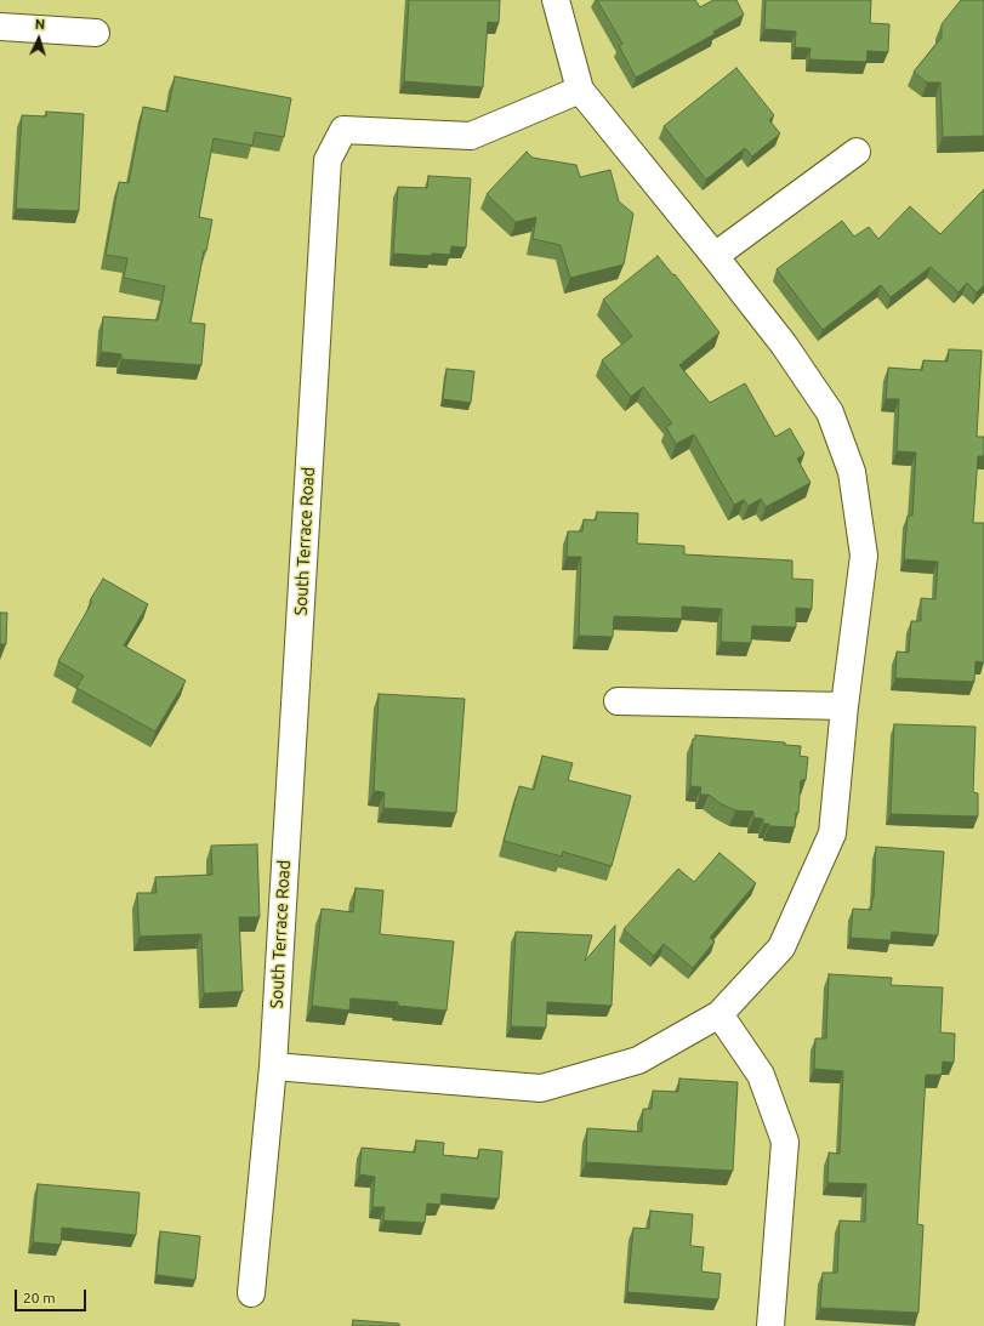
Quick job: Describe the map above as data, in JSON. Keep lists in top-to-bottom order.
{
  "streets": {
    "street": ["South Terrace Road"]
  },
  "scale_bar": "20 m",
  "north": "top"
}
